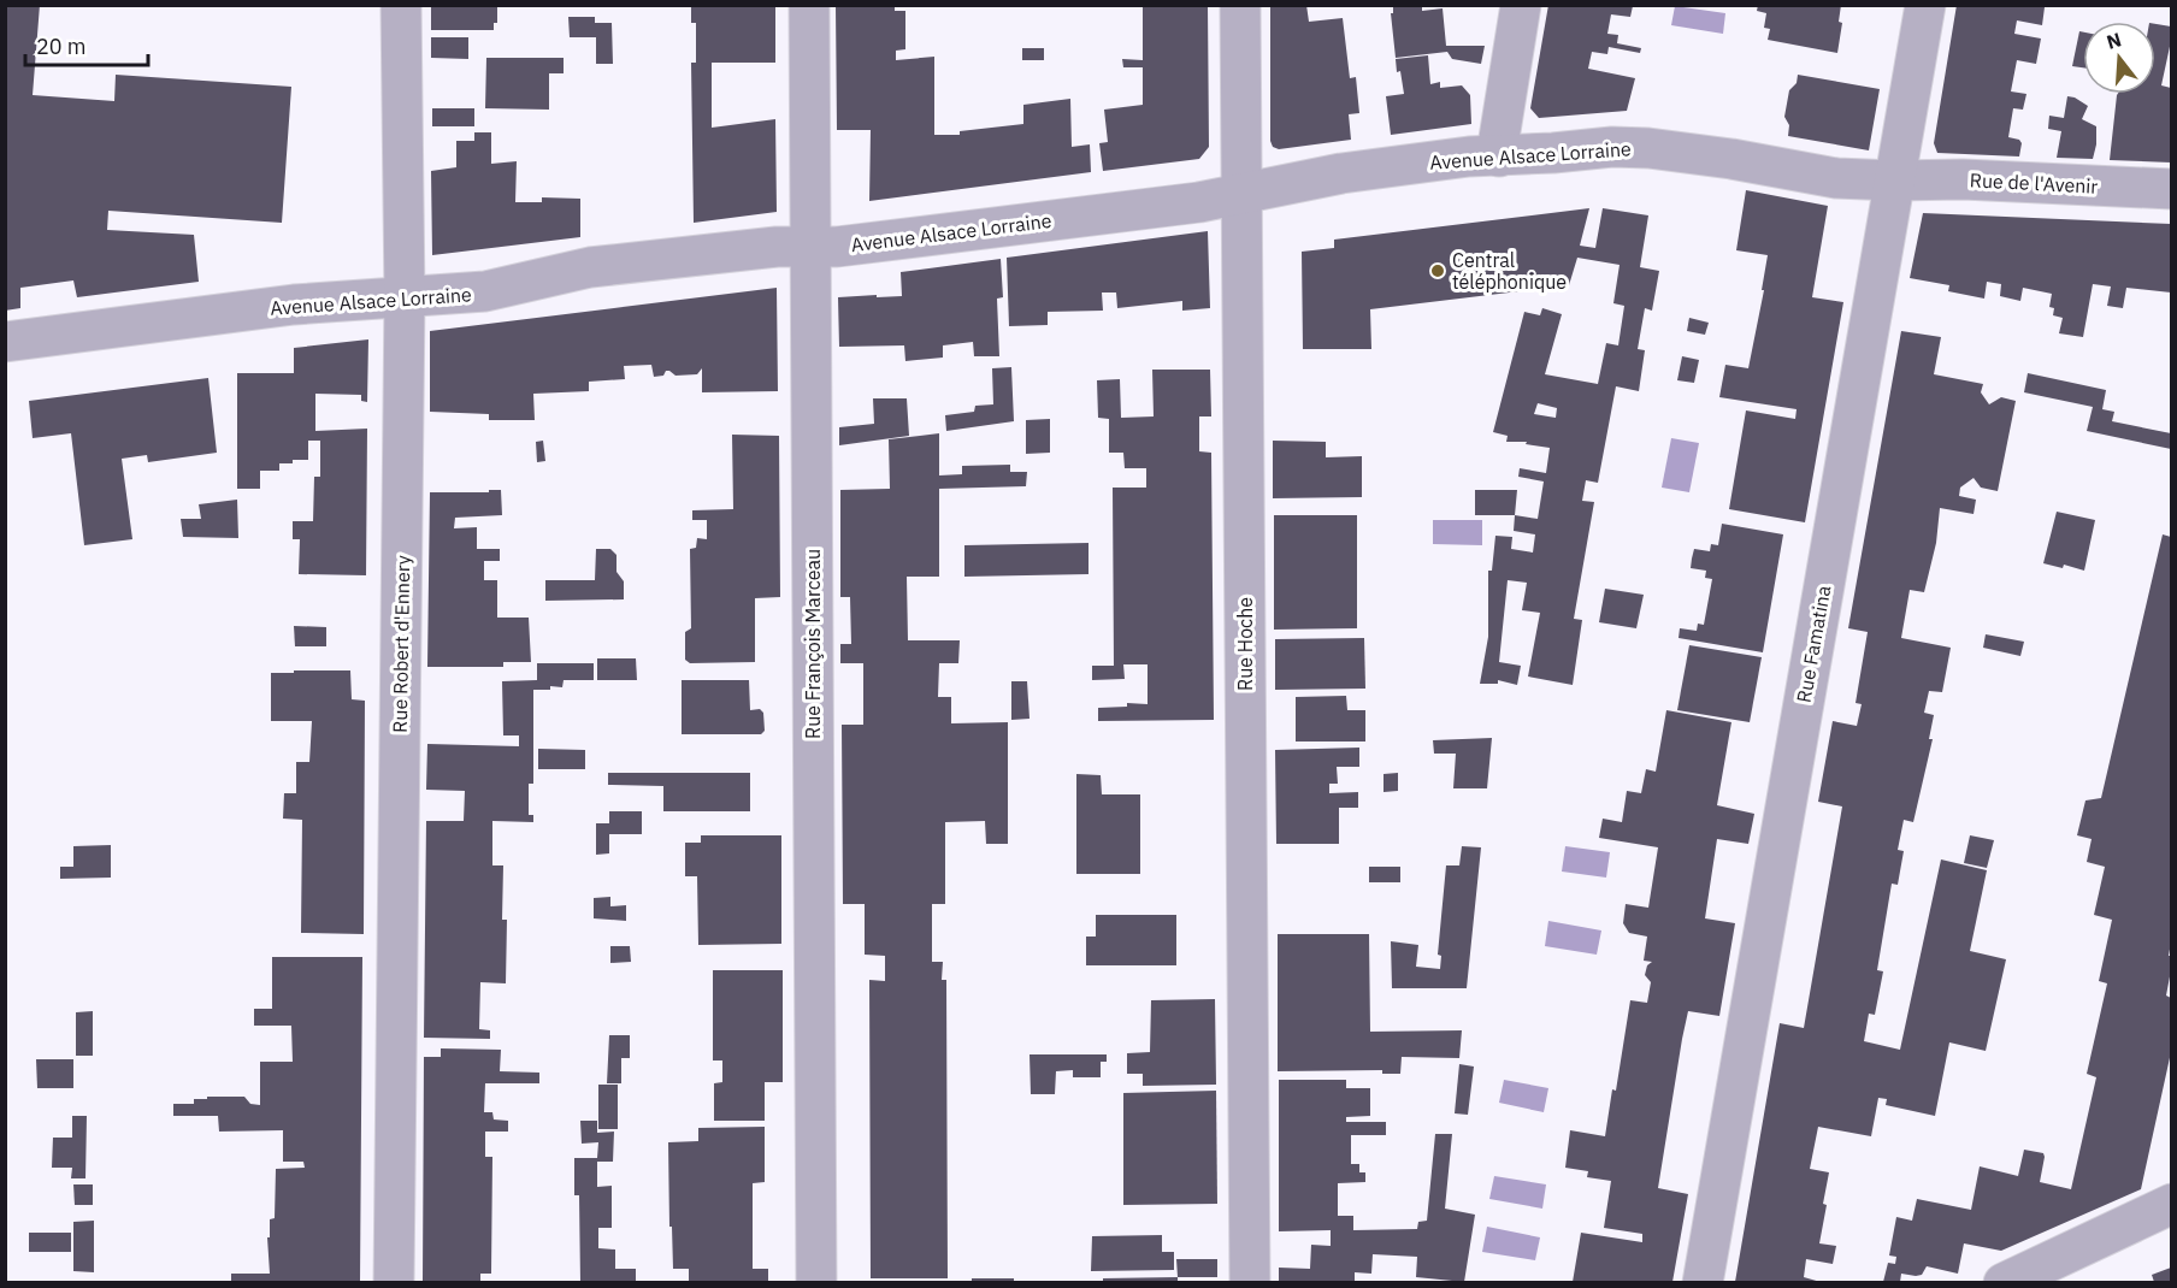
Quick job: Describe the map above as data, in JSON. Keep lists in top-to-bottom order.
{
  "streets": {
    "street": [
      "Avenue Alsace Lorraine",
      "Rue de l'Avenir",
      "Rue Robert d'Ennery",
      "Rue François Marceau",
      "Rue Hoche",
      "Rue Famatina"
    ]
  },
  "crossings": [
    ["Avenue Alsace Lorraine", "Rue de l'Avenir"],
    ["Avenue Alsace Lorraine", "Rue Robert d'Ennery"],
    ["Avenue Alsace Lorraine", "Rue François Marceau"],
    ["Avenue Alsace Lorraine", "Rue Hoche"],
    ["Avenue Alsace Lorraine", "Rue Famatina"],
    ["Rue de l'Avenir", "Rue Famatina"]
  ],
  "places": ["Central téléphonique"],
  "scale_bar": "20 m",
  "north": "top"
}
